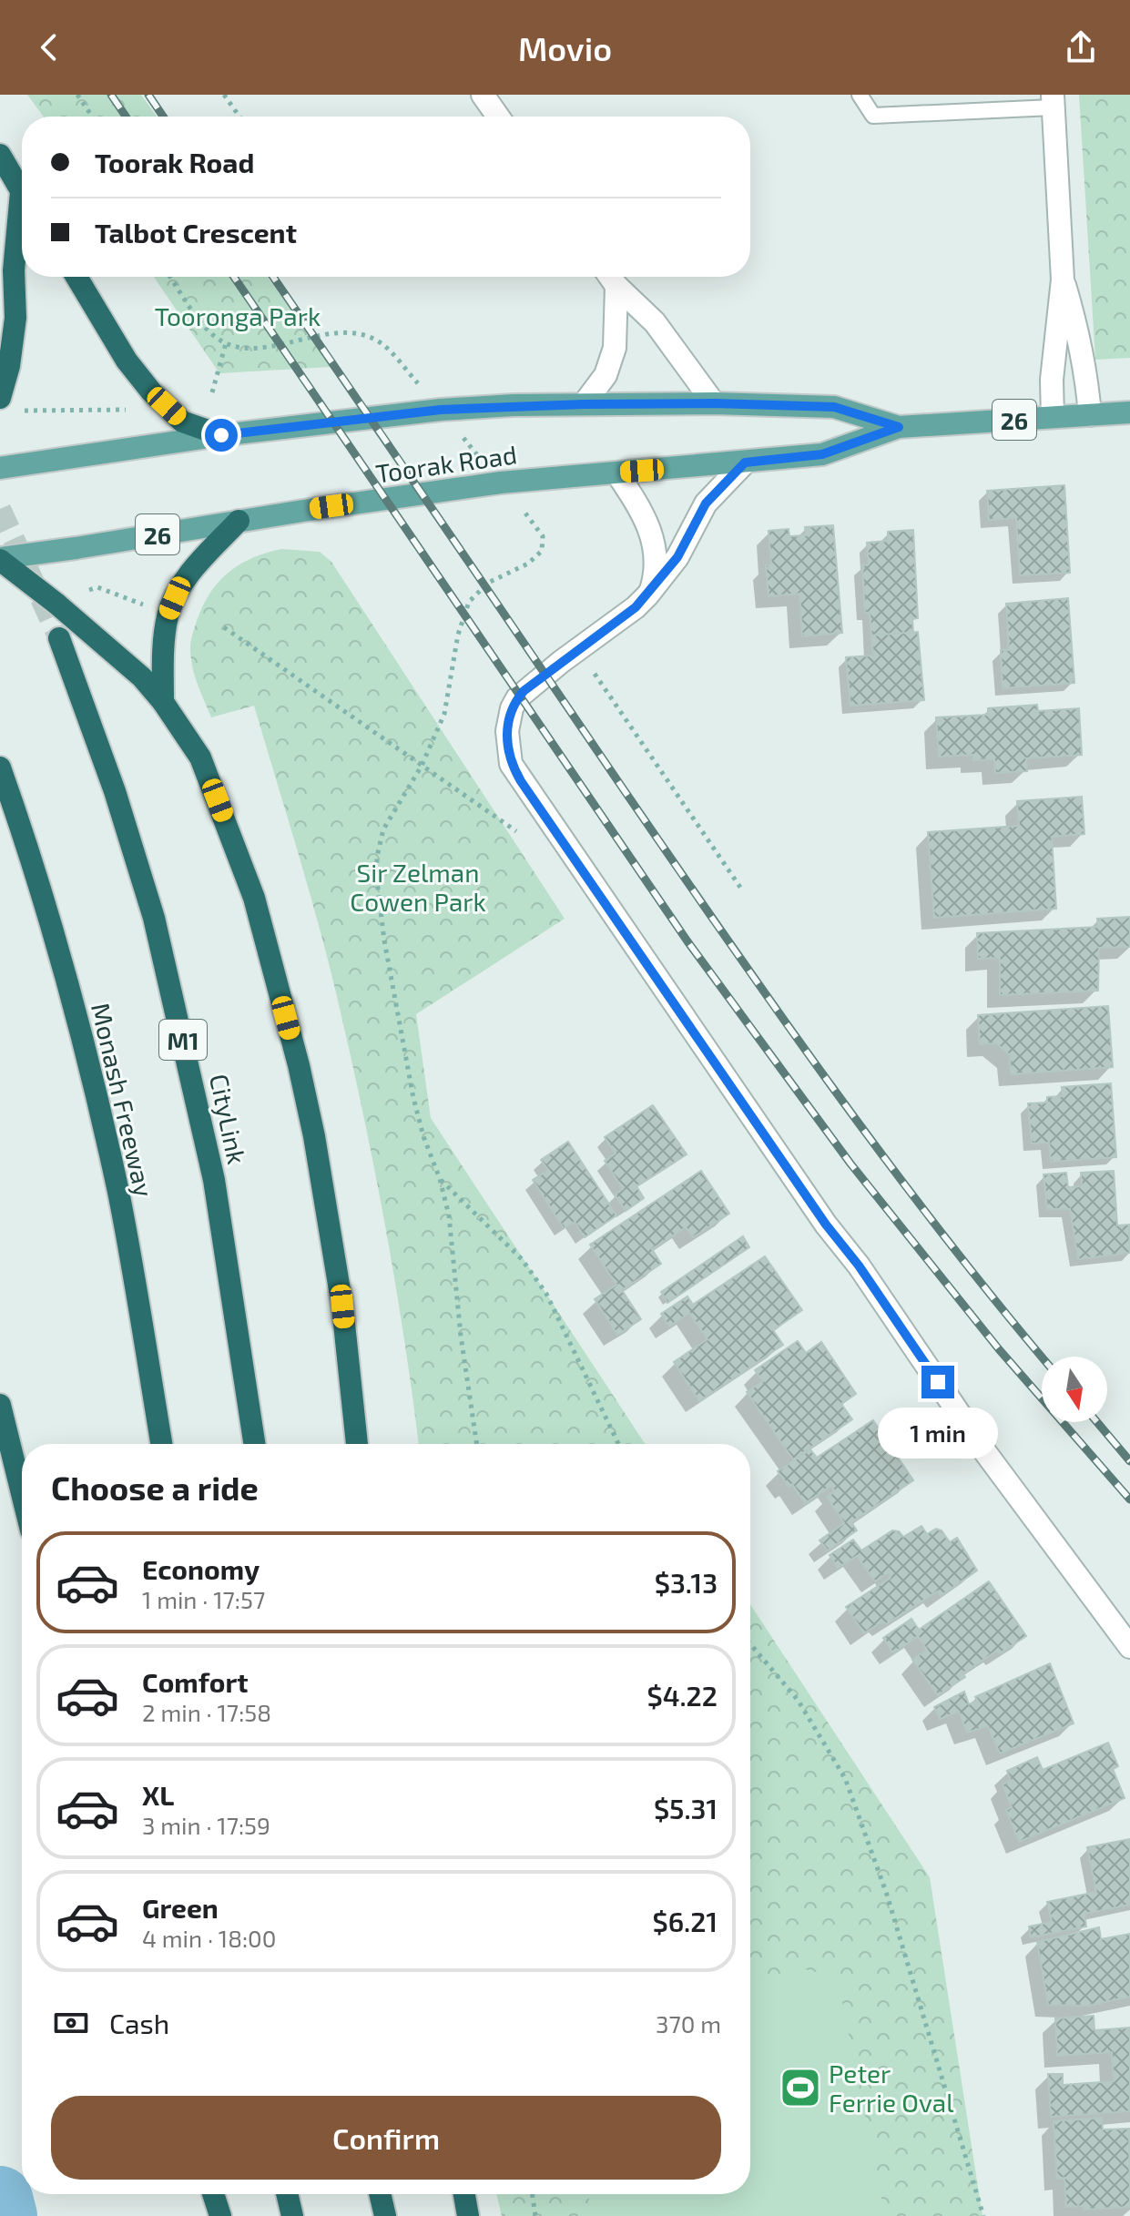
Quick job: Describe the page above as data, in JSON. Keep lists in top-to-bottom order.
{
  "streets": {
    "highway": ["M1", "Monash Freeway", "CityLink"],
    "main road": ["26", "Toorak Road"]
  },
  "parks": ["Tooronga Park", "Sir Zelman Cowen Park"],
  "places": {
    "sports": ["Peter Ferrie Oval"]
  },
  "north": "bottom",
  "page": {
    "header": "Movio",
    "banner": ["Toorak Road", "Talbot Crescent"],
    "bubble": "1 min",
    "heading": "Choose a ride",
    "list": [
      {
        "name": "Economy",
        "note": "1 min · 17:57",
        "value": "$3.13"
      },
      {
        "name": "Comfort",
        "note": "2 min · 17:58",
        "value": "$4.22"
      },
      {
        "name": "XL",
        "note": "3 min · 17:59",
        "value": "$5.31"
      },
      {
        "name": "Green",
        "note": "4 min · 18:00",
        "value": "$6.21"
      }
    ],
    "pay": ["Cash", "370 m"],
    "buttons": "Confirm"
  }
}
